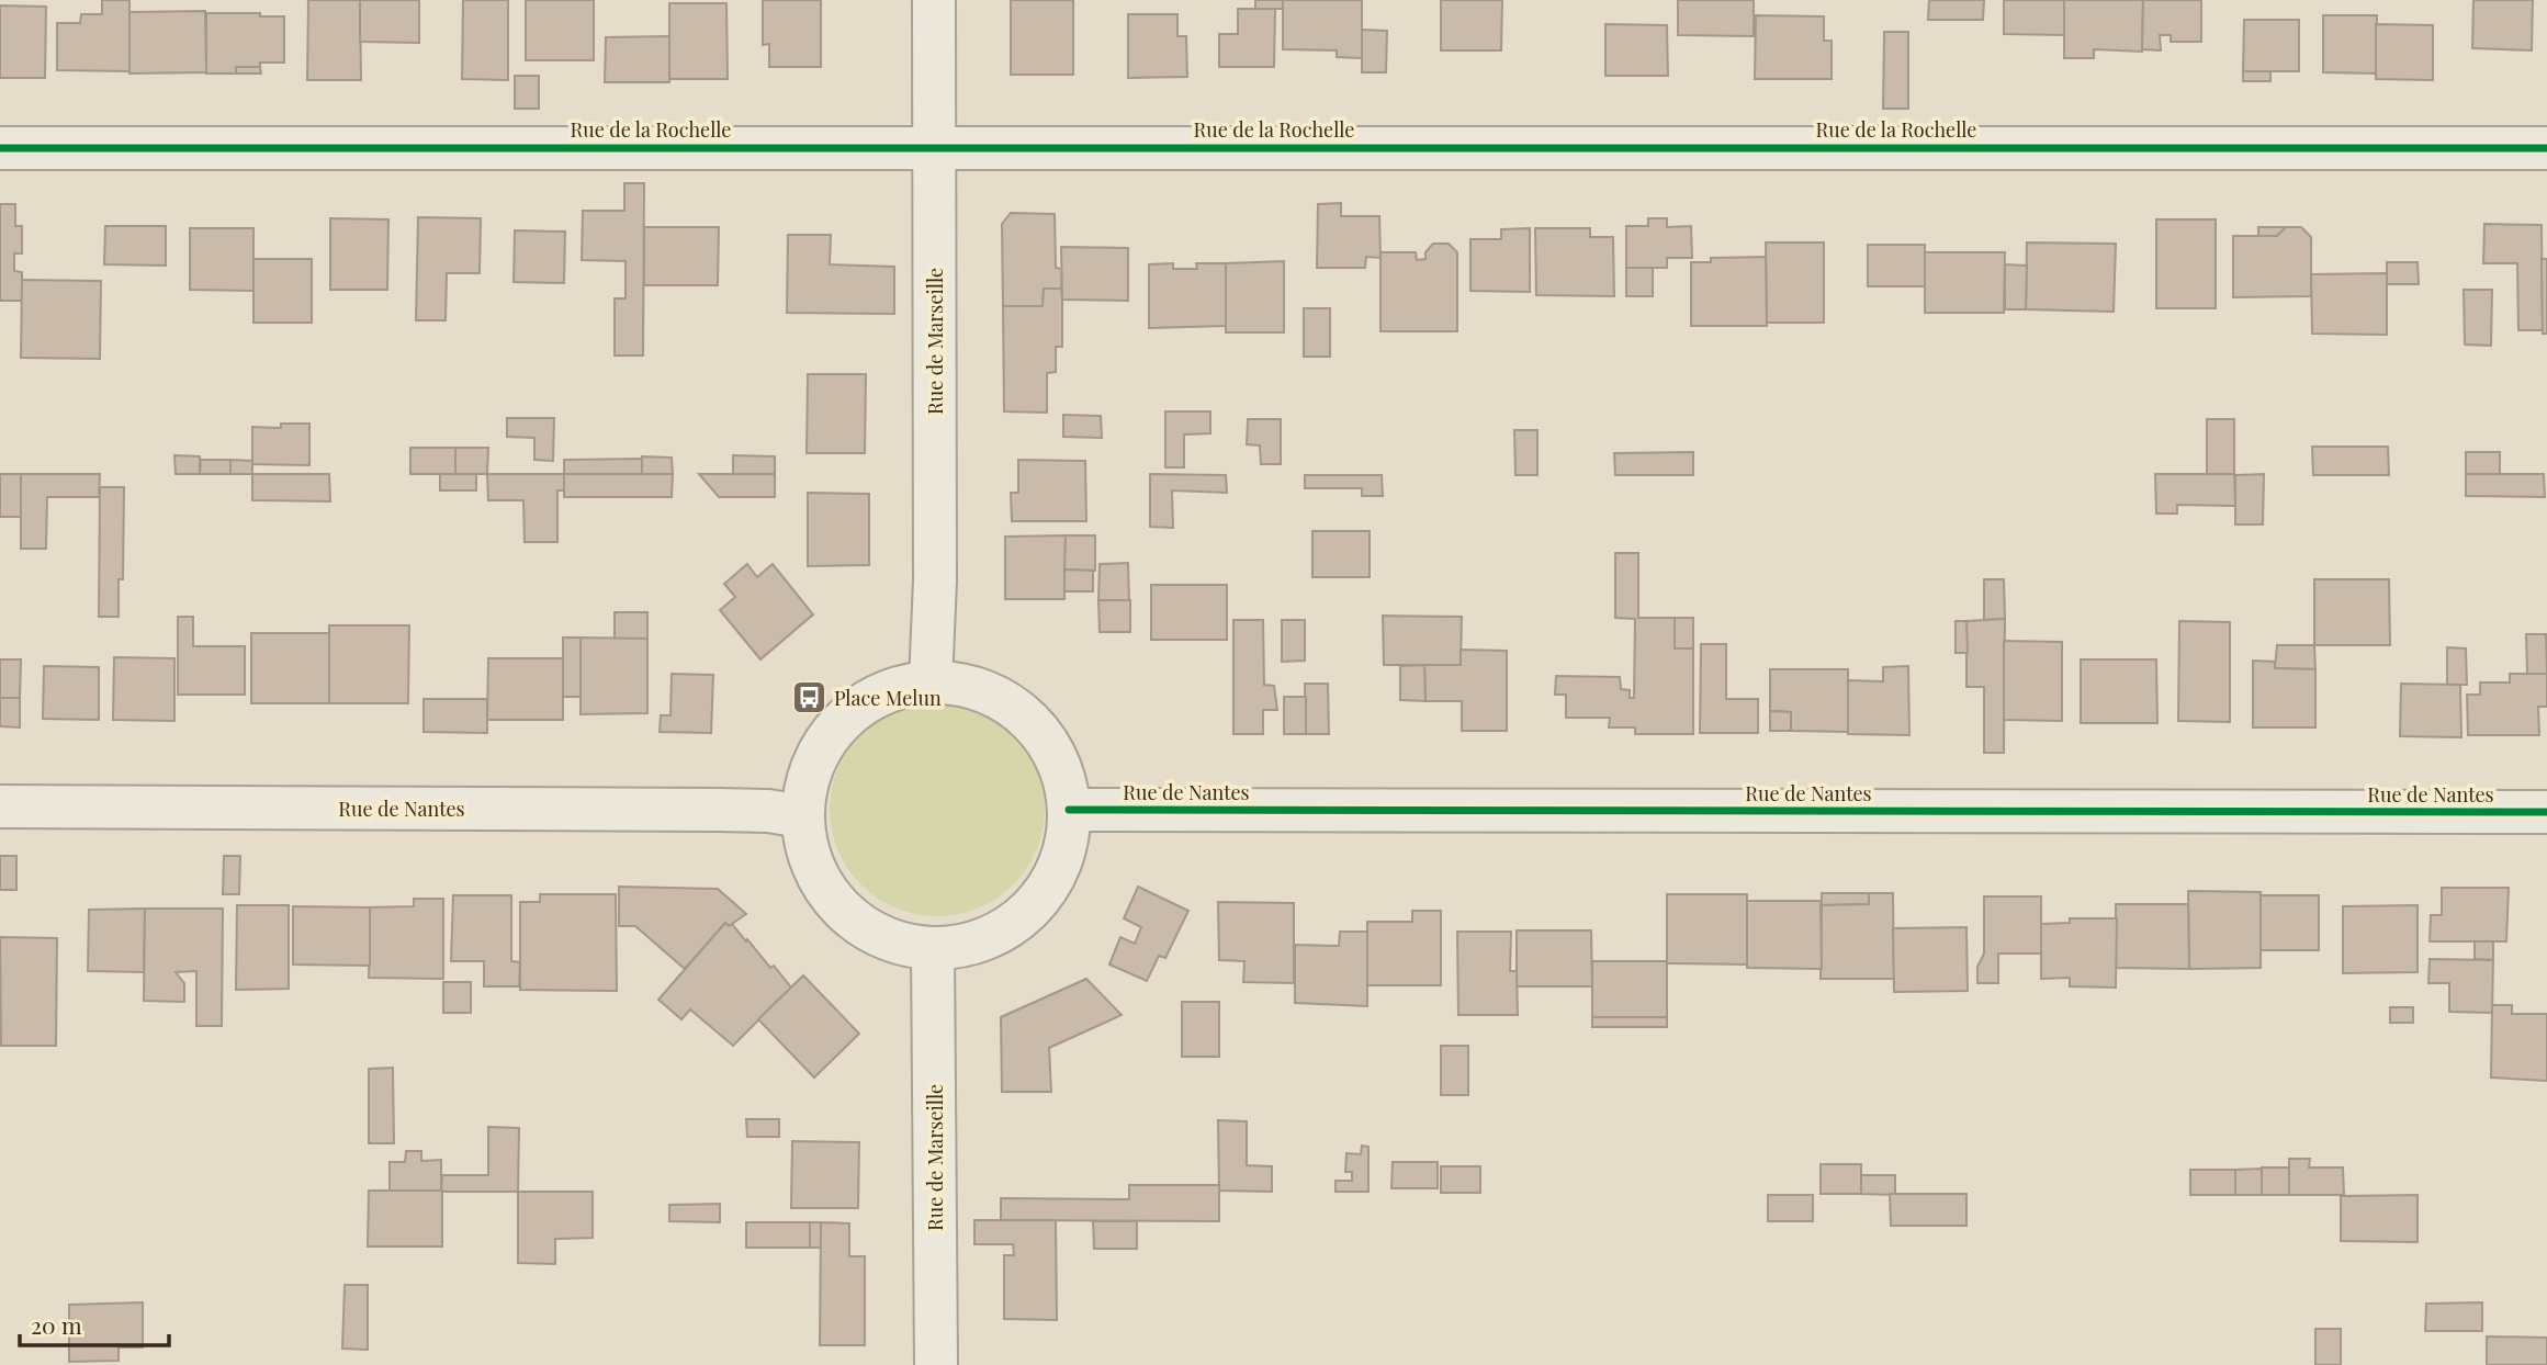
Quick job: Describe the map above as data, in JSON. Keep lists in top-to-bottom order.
{
  "streets": {
    "street": ["Rue de la Rochelle", "Rue de Marseille", "Rue de Nantes"]
  },
  "crossings": [
    ["Rue de la Rochelle", "Rue de Marseille"],
    ["Rue de Marseille", "Rue de Nantes"]
  ],
  "places": {
    "bus stop": ["Place Melun"]
  },
  "scale_bar": "20 m"
}
